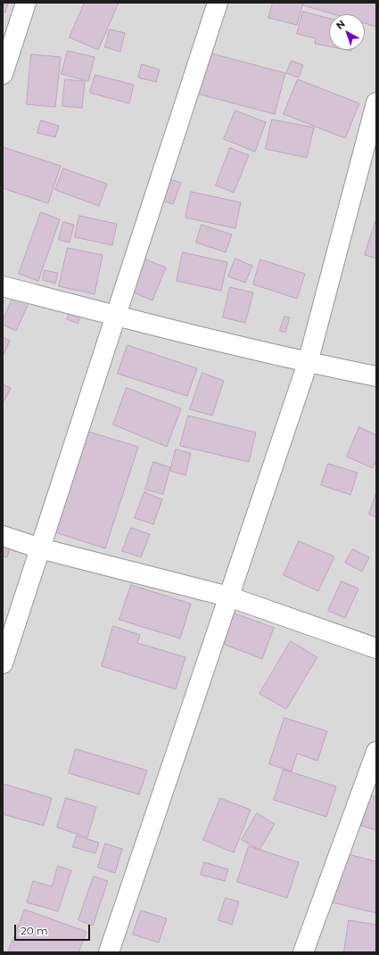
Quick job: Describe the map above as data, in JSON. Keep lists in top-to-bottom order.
{
  "scale_bar": "20 m",
  "north": "top left"
}
